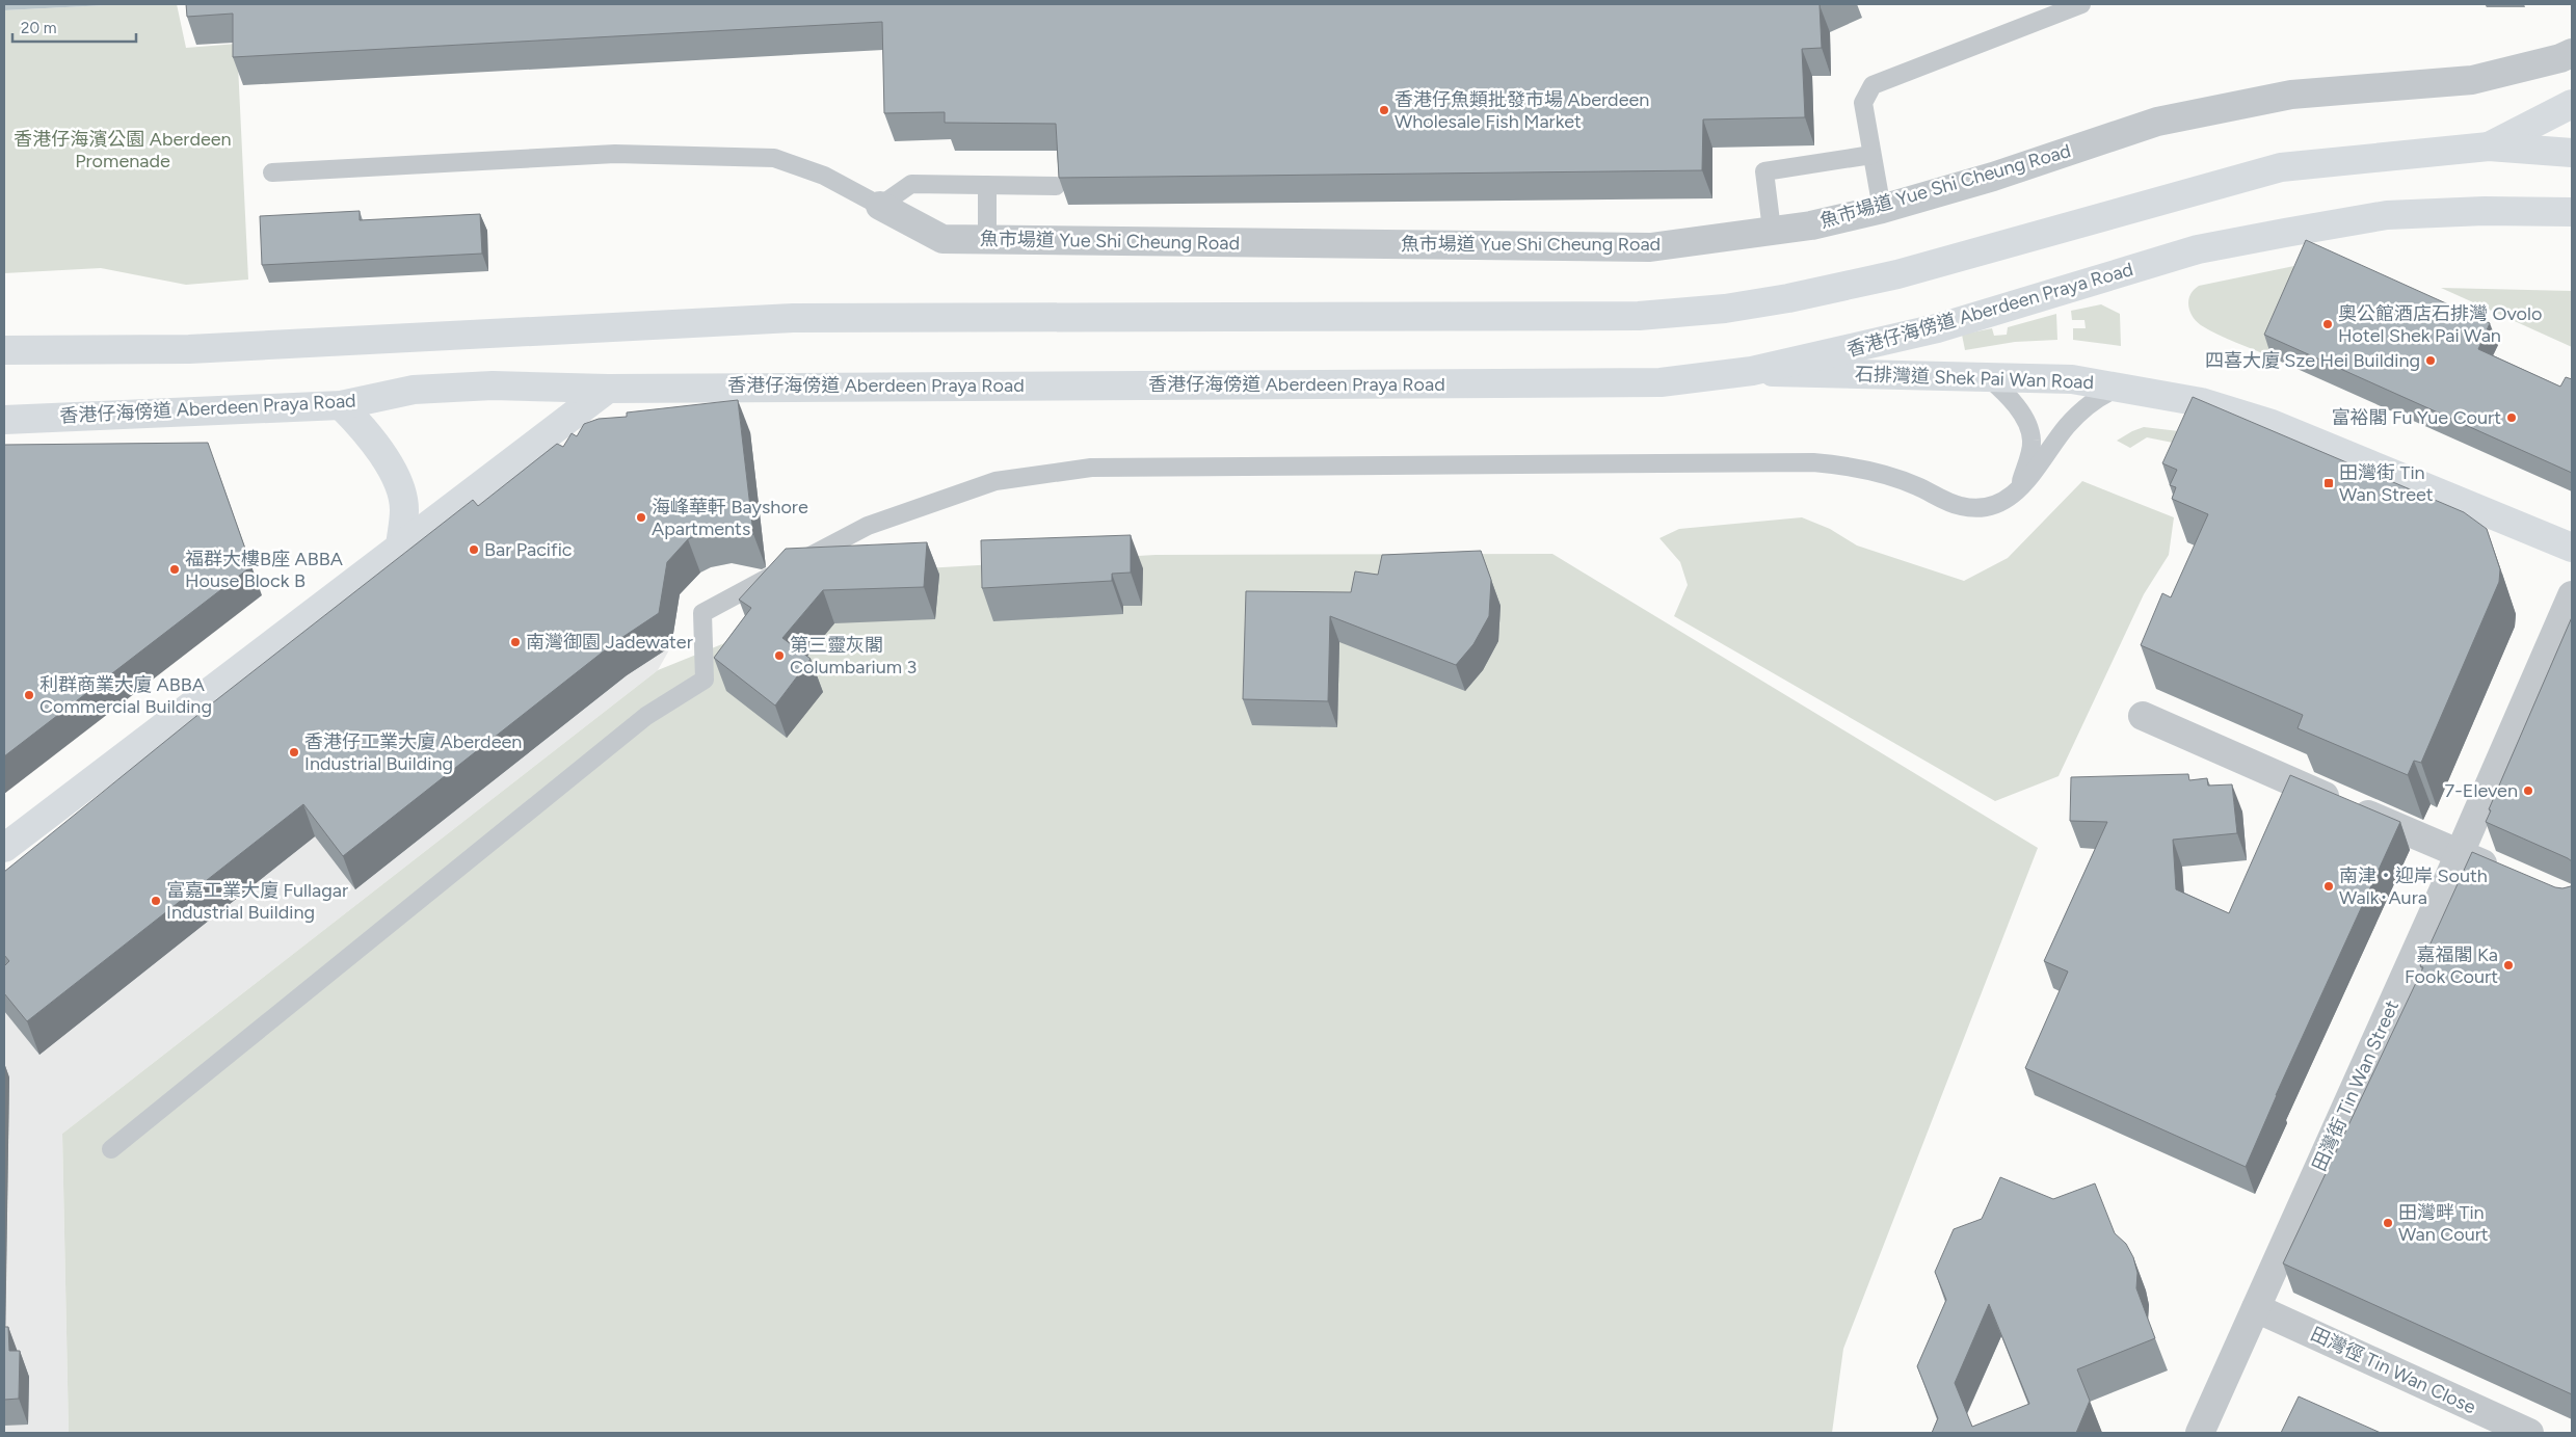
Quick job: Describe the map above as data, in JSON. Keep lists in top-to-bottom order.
{
  "streets": {
    "main road": ["香港仔海傍道 Aberdeen Praya Road", "石排灣道 Shek Pai Wan Road"],
    "street": ["魚市場道 Yue Shi Cheung Road", "田灣街 Tin Wan Street", "田灣徑 Tin Wan Close"]
  },
  "crossings": [
    ["香港仔海傍道 Aberdeen Praya Road", "石排灣道 Shek Pai Wan Road"],
    ["田灣街 Tin Wan Street", "田灣徑 Tin Wan Close"]
  ],
  "parks": ["香港仔海濱公園 Aberdeen Promenade"],
  "places": {
    "other": [
      "香港仔魚類批發市場 Aberdeen Wholesale Fish Market",
      "奧公館酒店石排灣 Ovolo Hotel Shek Pai Wan",
      "四喜大廈 Sze Hei Building",
      "富裕閣 Fu Yue Court",
      "海峰華軒 Bayshore Apartments",
      "Bar Pacific",
      "福群大樓B座 ABBA House Block B",
      "南灣御園 Jadewater",
      "第三靈灰閣 Columbarium 3",
      "利群商業大廈 ABBA Commercial Building",
      "香港仔工業大廈 Aberdeen Industrial Building",
      "7-Eleven",
      "南津‧迎岸 South Walk･Aura",
      "富嘉工業大廈 Fullagar Industrial Building",
      "嘉福閣 Ka Fook Court",
      "田灣畔 Tin Wan Court"
    ],
    "transit": ["田灣街 Tin Wan Street"]
  },
  "scale_bar": "20 m"
}
